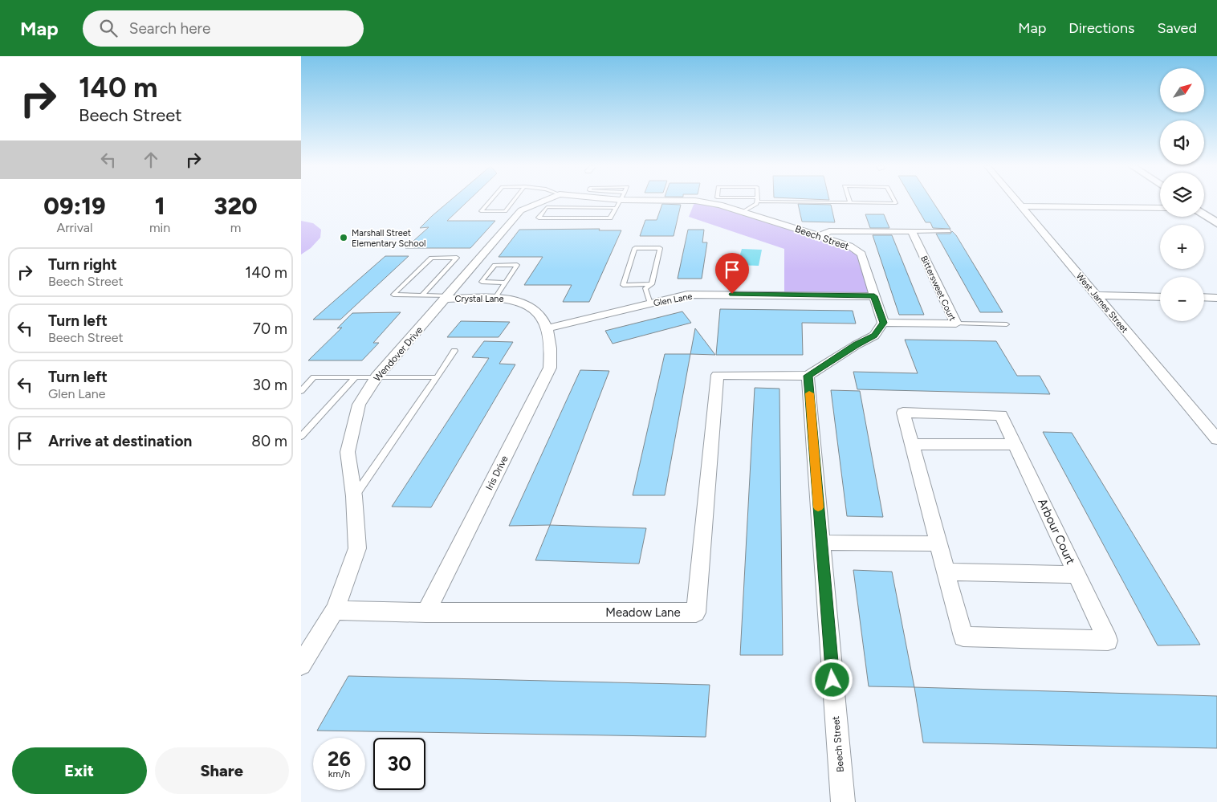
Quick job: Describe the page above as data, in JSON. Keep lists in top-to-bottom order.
{
  "streets": {
    "street": [
      "Beech Street",
      "Bittersweet Court",
      "Crystal Lane",
      "Glen Lane",
      "West James Street",
      "Wendover Drive",
      "Iris Drive",
      "Arbour Court",
      "Meadow Lane"
    ]
  },
  "crossings": [
    ["Beech Street", "Bittersweet Court"],
    ["Beech Street", "Glen Lane"],
    ["Beech Street", "Meadow Lane"],
    ["Crystal Lane", "Glen Lane"],
    ["Crystal Lane", "Wendover Drive"],
    ["Crystal Lane", "Iris Drive"],
    ["Glen Lane", "Iris Drive"],
    ["Wendover Drive", "Meadow Lane"],
    ["Iris Drive", "Meadow Lane"]
  ],
  "places": ["Marshall Street Elementary School"],
  "north": "top right",
  "page": {
    "header": "Map",
    "search": "Search here",
    "nav": ["Map", "Directions", "Saved"],
    "turn": ["140 m", "Beech Street"],
    "map_buttons": ["+", "−"],
    "eta": [
      "09:19",
      "Arrival",
      "1",
      "min",
      "320",
      "m"
    ],
    "list": [
      {
        "name": "Turn right",
        "note": "Beech Street",
        "value": "140 m"
      },
      {
        "name": "Turn left",
        "note": "Beech Street",
        "value": "70 m"
      },
      {
        "name": "Turn left",
        "note": "Glen Lane",
        "value": "30 m"
      },
      {
        "name": "Arrive at destination",
        "value": "80 m"
      }
    ],
    "speed": "26 km/h",
    "limit": "30",
    "buttons": ["Exit", "Share"]
  }
}
